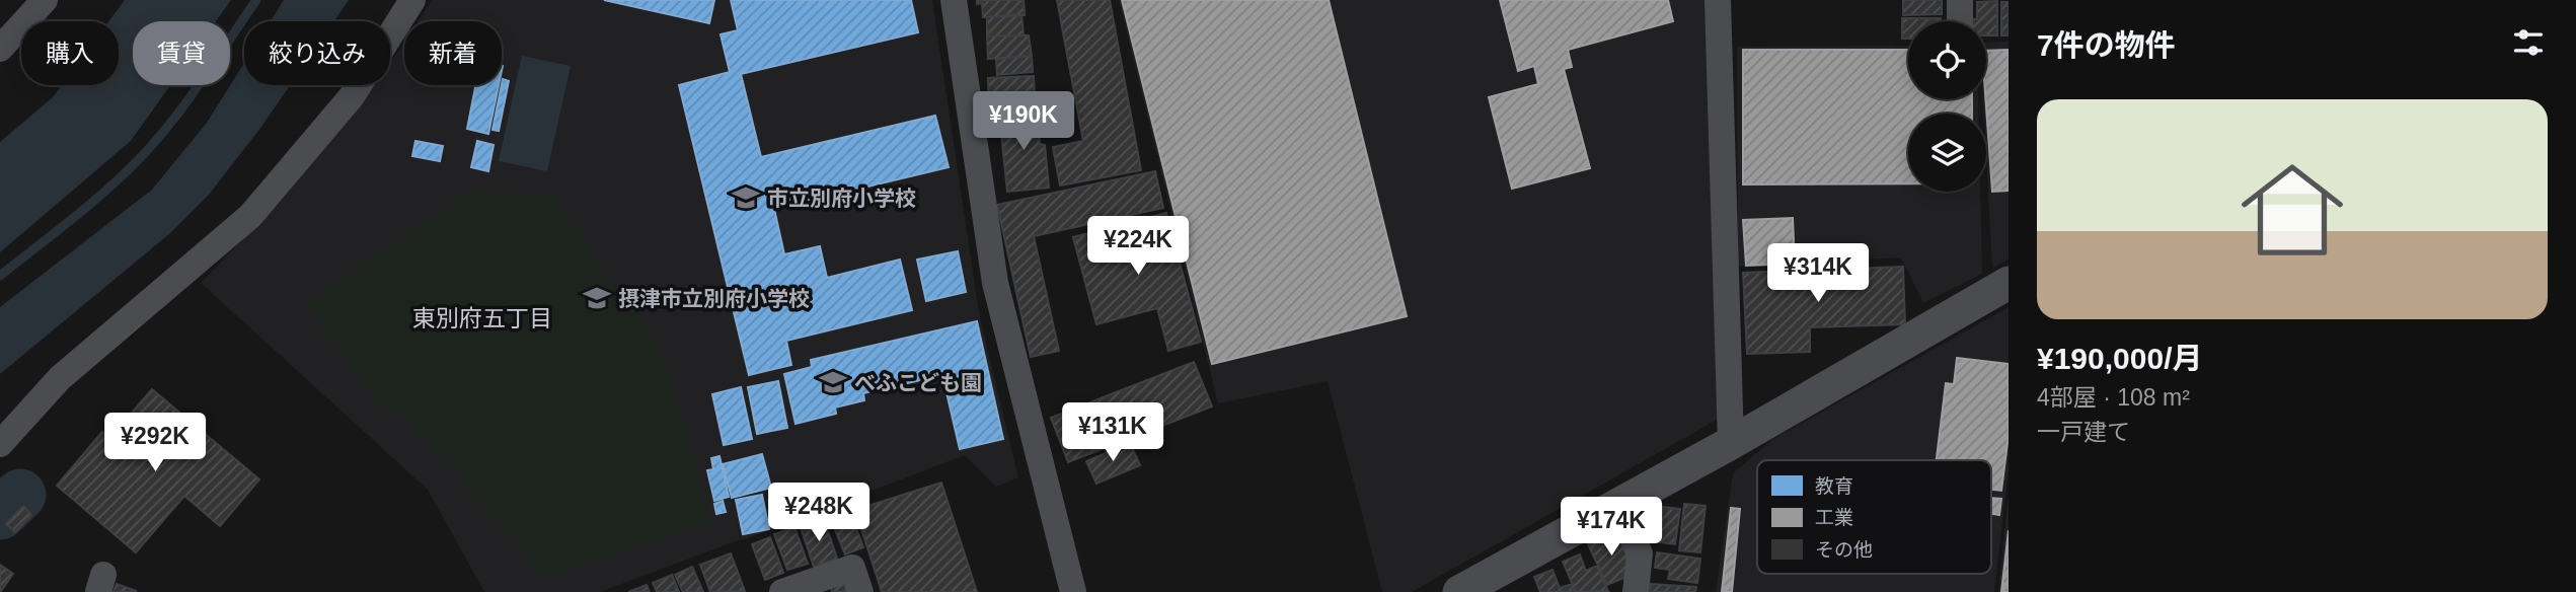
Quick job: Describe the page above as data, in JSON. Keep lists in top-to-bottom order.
{
  "districts": ["東別府五丁目"],
  "places": {
    "school or university": ["市立別府小学校", "摂津市立別府小学校", "べふこども園"]
  },
  "legend": ["教育", "工業", "その他"],
  "page": {
    "heading": "7件の物件",
    "chip": [
      "購入",
      "賃貸",
      "絞り込み",
      "新着"
    ],
    "list": [
      {
        "name": "¥190,000/月",
        "note": "4部屋 · 108 m² · 一戸建て"
      }
    ],
    "price": [
      "¥190K",
      "¥224K",
      "¥314K",
      "¥131K",
      "¥292K",
      "¥248K",
      "¥174K"
    ]
  }
}
